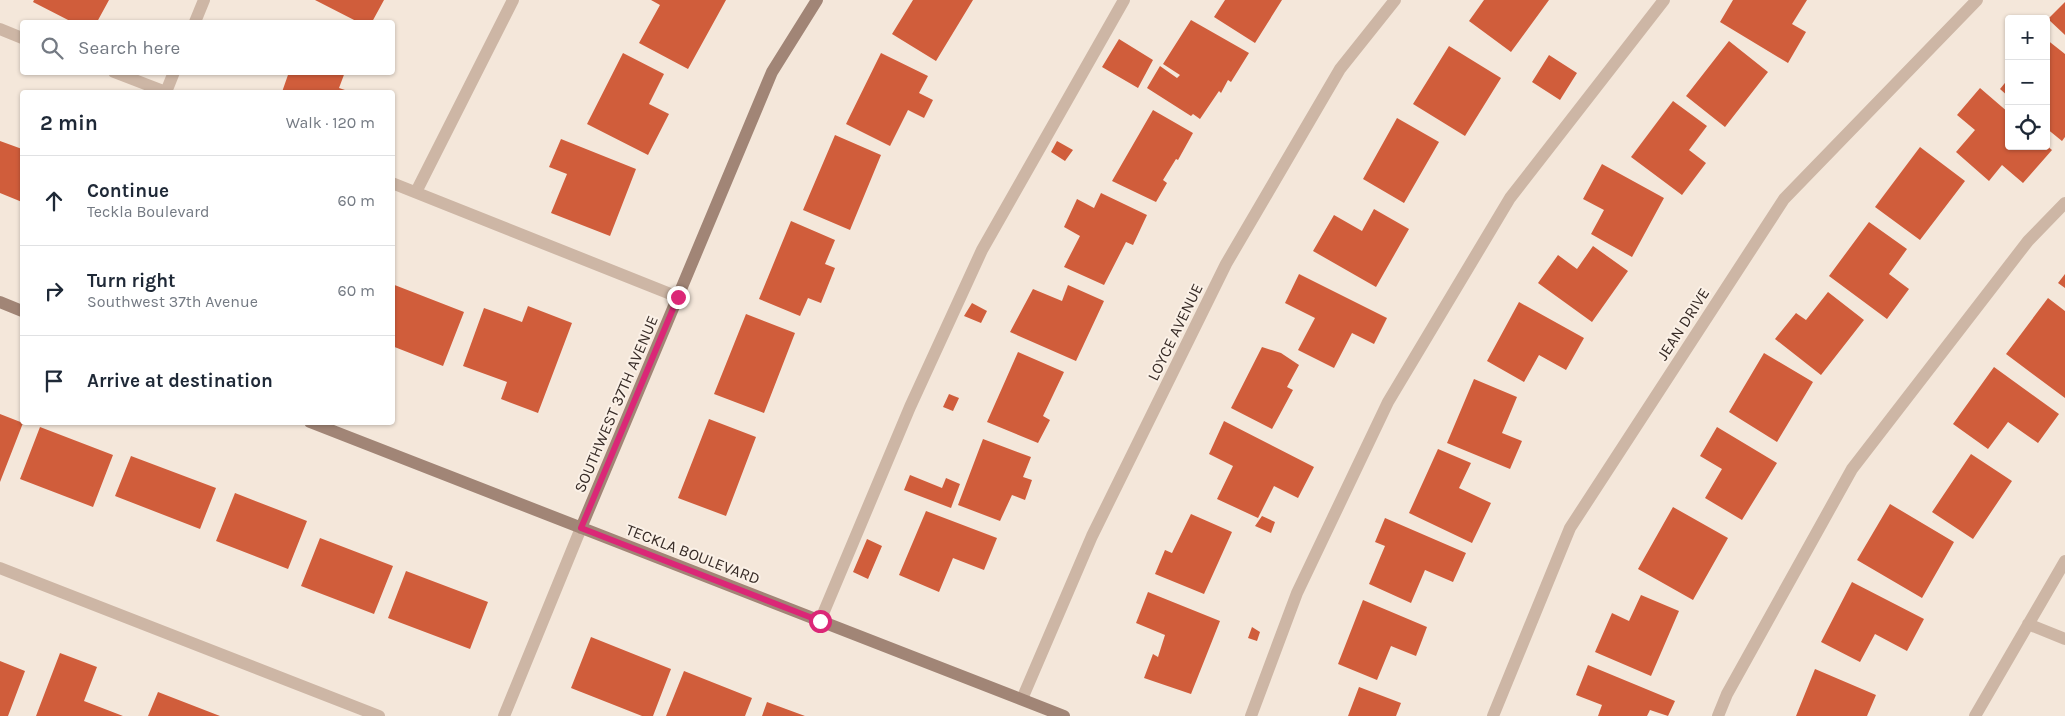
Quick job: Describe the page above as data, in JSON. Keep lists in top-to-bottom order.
{
  "streets": {
    "main road": ["SOUTHWEST 37TH AVENUE", "TECKLA BOULEVARD"],
    "street": ["JEAN DRIVE", "LOYCE AVENUE"]
  },
  "crossings": [
    ["LOYCE AVENUE", "TECKLA BOULEVARD"],
    ["SOUTHWEST 37TH AVENUE", "TECKLA BOULEVARD"]
  ],
  "page": {
    "map_buttons": ["+", "−"],
    "search": "Search here",
    "heading": ["2 min", "Walk · 120 m"],
    "list": [
      ["Continue", "Teckla Boulevard", "60 m"],
      ["Turn right", "Southwest 37th Avenue", "60 m"],
      "Arrive at destination"
    ]
  }
}
